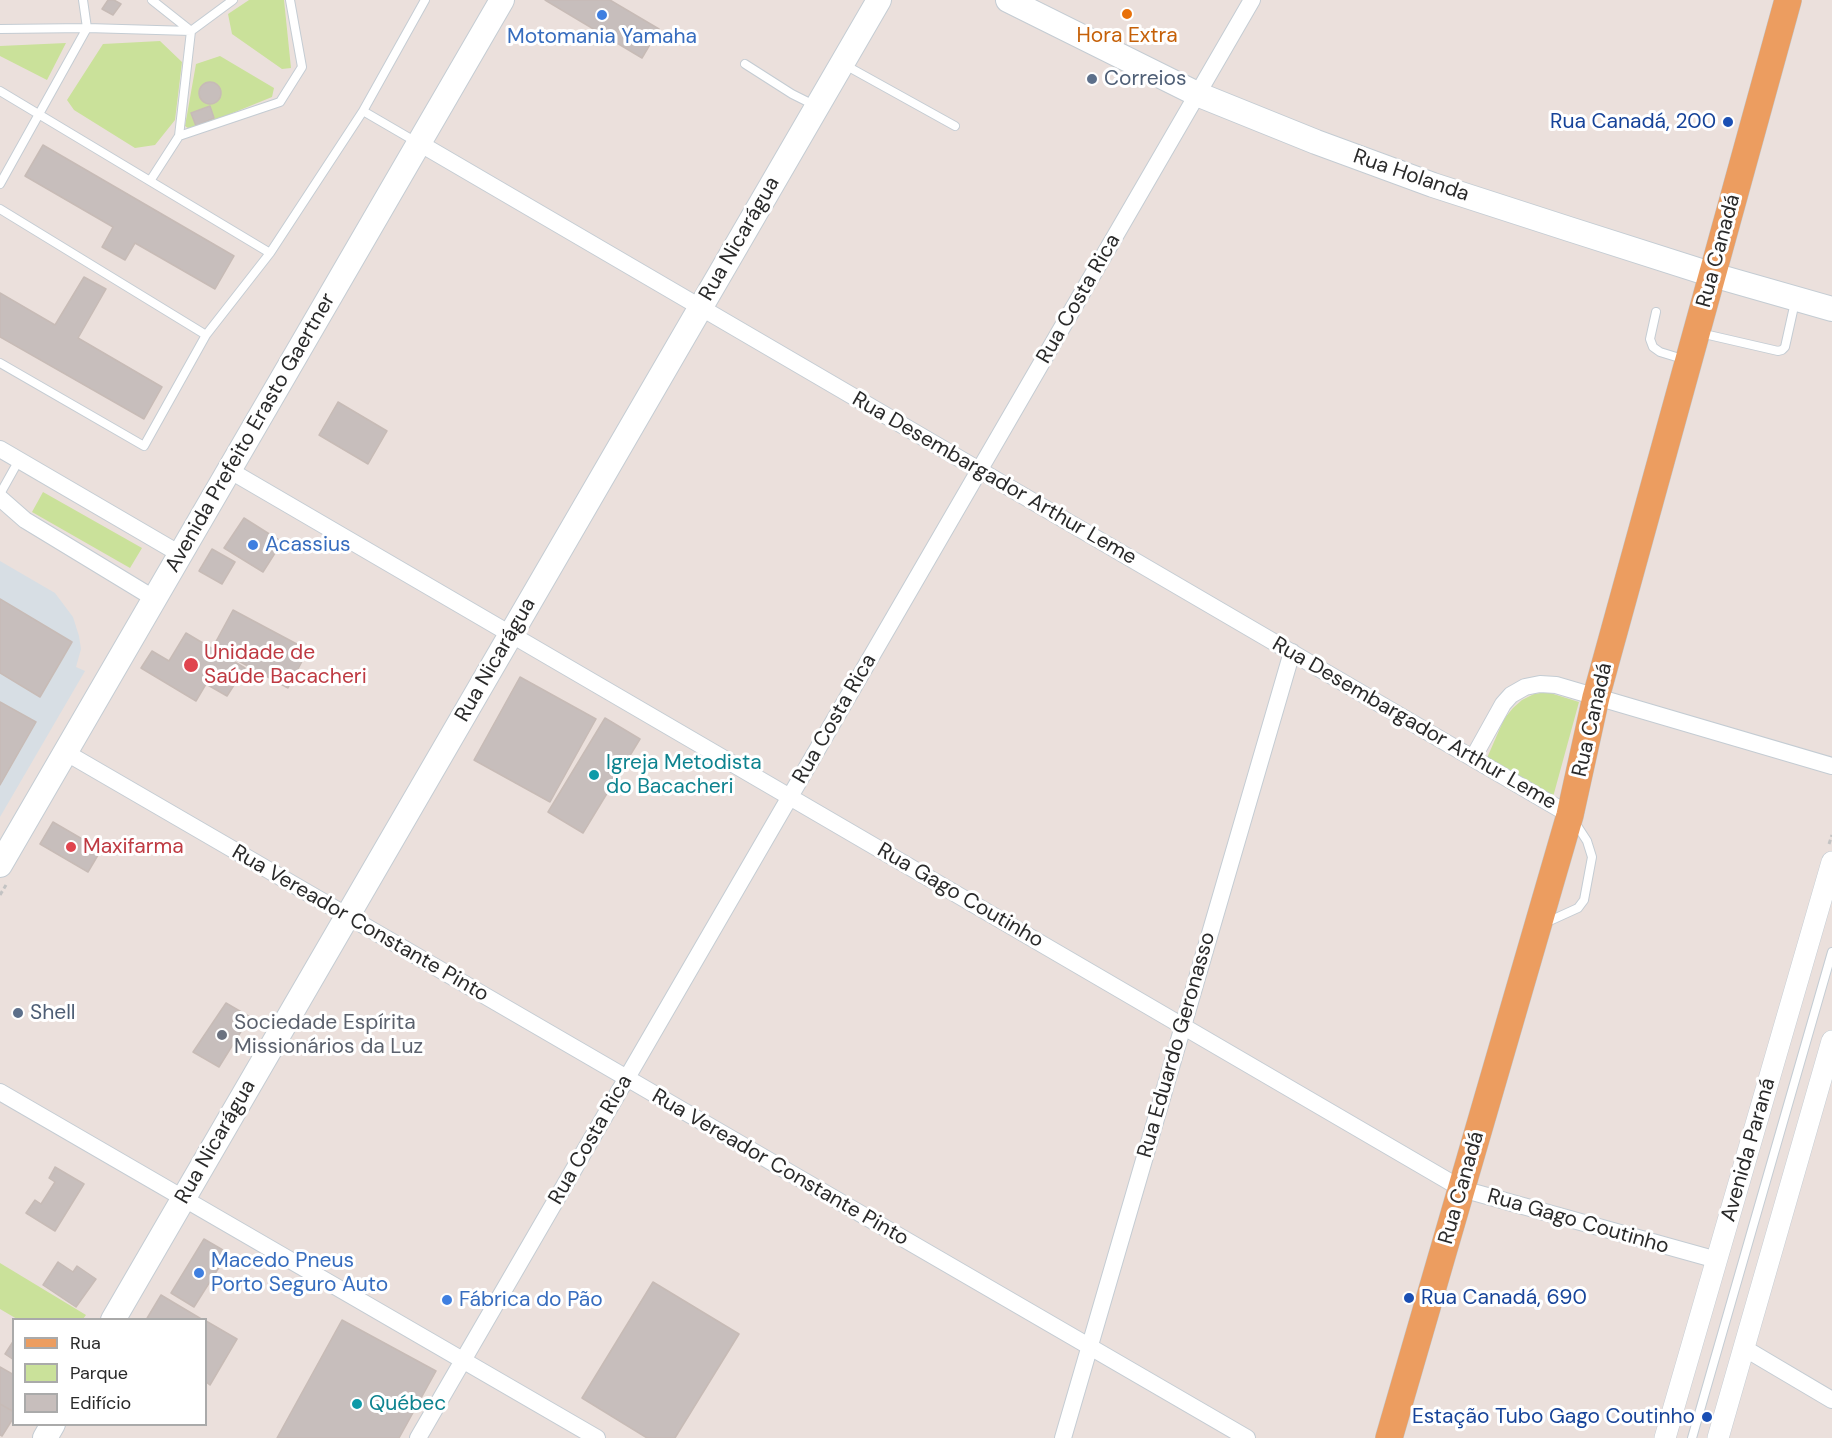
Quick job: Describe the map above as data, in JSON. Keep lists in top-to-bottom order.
{
  "streets": {
    "main road": [
      "Rua Holanda",
      "Rua Nicarágua",
      "Rua Canadá",
      "Avenida Prefeito Erasto Gaertner"
    ],
    "street": [
      "Rua Costa Rica",
      "Rua Desembargador Arthur Leme",
      "Rua Gago Coutinho",
      "Rua Vereador Constante Pinto",
      "Rua Eduardo Geronasso",
      "Avenida Paraná"
    ]
  },
  "crossings": [
    ["Rua Holanda", "Rua Canadá"],
    ["Rua Holanda", "Rua Costa Rica"],
    ["Rua Nicarágua", "Rua Desembargador Arthur Leme"],
    ["Rua Nicarágua", "Rua Gago Coutinho"],
    ["Rua Nicarágua", "Rua Vereador Constante Pinto"],
    ["Rua Canadá", "Rua Desembargador Arthur Leme"],
    ["Rua Canadá", "Rua Gago Coutinho"],
    ["Rua Costa Rica", "Rua Desembargador Arthur Leme"],
    ["Rua Costa Rica", "Rua Gago Coutinho"],
    ["Rua Costa Rica", "Rua Vereador Constante Pinto"],
    ["Avenida Prefeito Erasto Gaertner", "Rua Desembargador Arthur Leme"],
    ["Avenida Prefeito Erasto Gaertner", "Rua Gago Coutinho"],
    ["Avenida Prefeito Erasto Gaertner", "Rua Vereador Constante Pinto"],
    ["Rua Desembargador Arthur Leme", "Rua Eduardo Geronasso"],
    ["Rua Gago Coutinho", "Rua Eduardo Geronasso"],
    ["Rua Gago Coutinho", "Avenida Paraná"],
    ["Rua Vereador Constante Pinto", "Rua Eduardo Geronasso"]
  ],
  "places": [
    "Hora Extra",
    "Motomania Yamaha",
    "Correios",
    "Rua Canadá, 200",
    "Acassius",
    "Unidade de Saúde Bacacheri",
    "Igreja Metodista do Bacacheri",
    "Maxifarma",
    "Shell",
    "Sociedade Espírita Missionários da Luz",
    "Macedo Pneus Porto Seguro Auto",
    "Rua Canadá, 690",
    "Fábrica do Pão",
    "Québec",
    "Estação Tubo Gago Coutinho"
  ],
  "legend": ["Rua", "Parque", "Edifício"]
}
